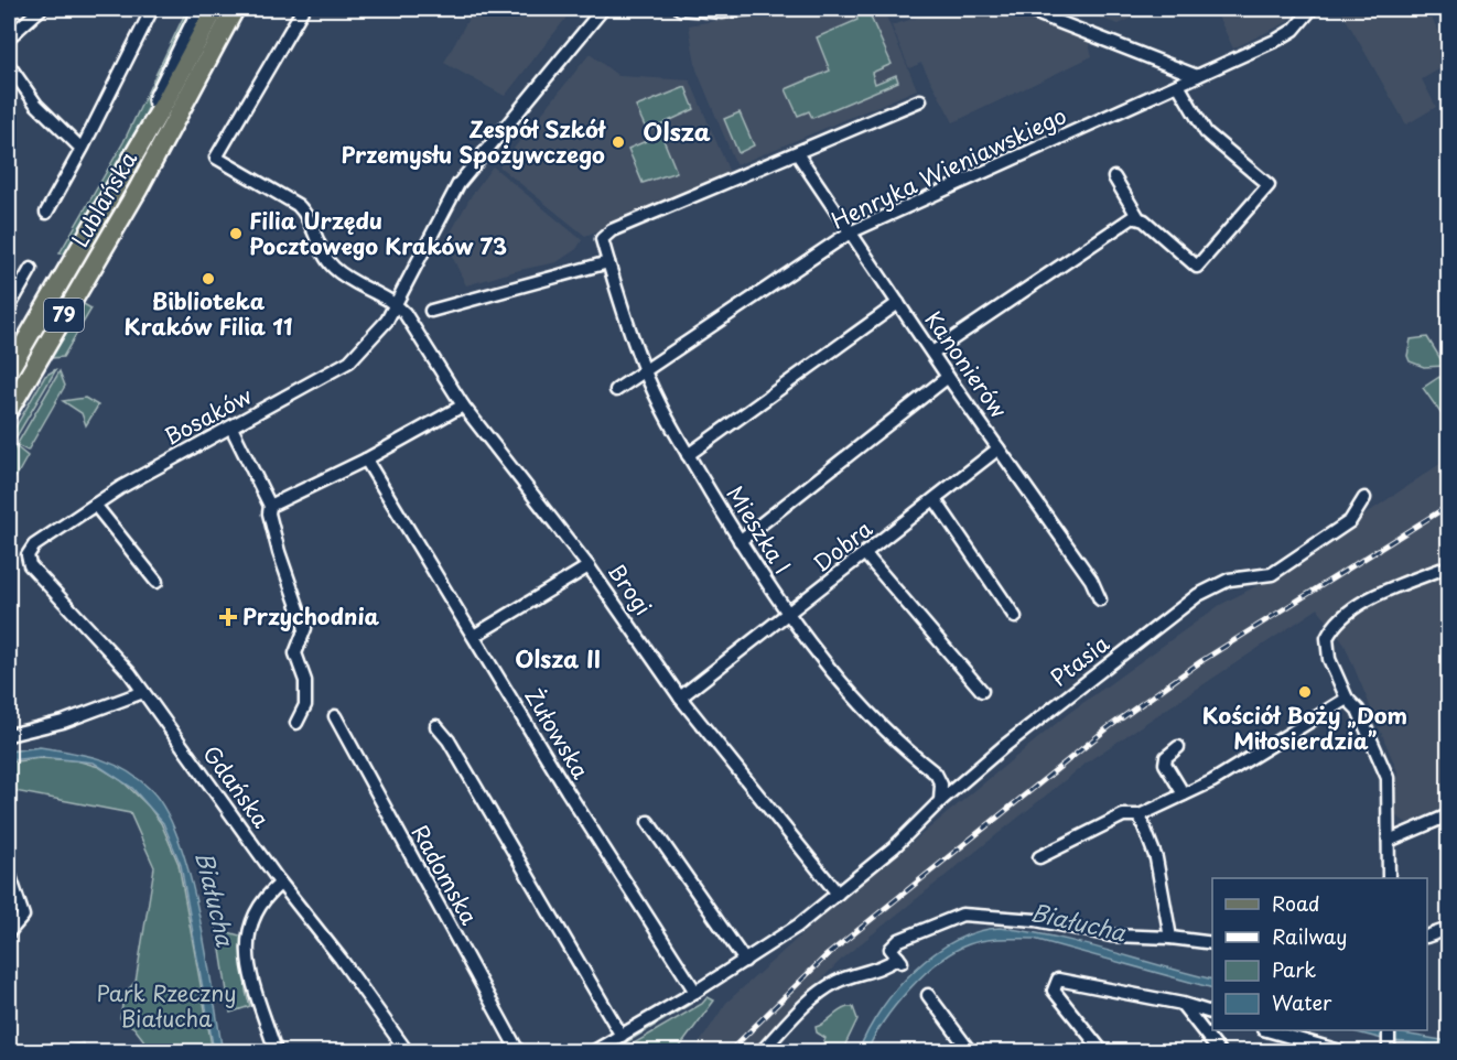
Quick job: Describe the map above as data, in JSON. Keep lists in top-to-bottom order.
{
  "streets": {
    "main road": ["Lublańska", "79"],
    "street": [
      "Henryka Wieniawskiego",
      "Kanonierów",
      "Bosaków",
      "Mieszka I",
      "Dobra",
      "Brogi",
      "Ptasia",
      "Żułowska",
      "Gdańska",
      "Radomska"
    ]
  },
  "crossings": [
    ["Henryka Wieniawskiego", "Kanonierów"],
    ["Henryka Wieniawskiego", "Mieszka I"],
    ["Kanonierów", "Mieszka I"],
    ["Kanonierów", "Dobra"],
    ["Bosaków", "Brogi"],
    ["Bosaków", "Gdańska"],
    ["Mieszka I", "Dobra"],
    ["Mieszka I", "Ptasia"],
    ["Dobra", "Brogi"],
    ["Brogi", "Ptasia"],
    ["Ptasia", "Żułowska"]
  ],
  "districts": ["Olsza", "Olsza II"],
  "water": ["Białucha"],
  "parks": ["Park Rzeczny Białucha"],
  "places": {
    "other": [
      "Zespół Szkół Przemysłu Spożywczego",
      "Filia Urzędu Pocztowego Kraków 73",
      "Biblioteka Kraków Filia 11",
      "Kościół Boży „Dom Miłosierdzia”"
    ],
    "health": ["Przychodnia"]
  },
  "legend": [
    "Road",
    "Railway",
    "Park",
    "Water"
  ]
}
